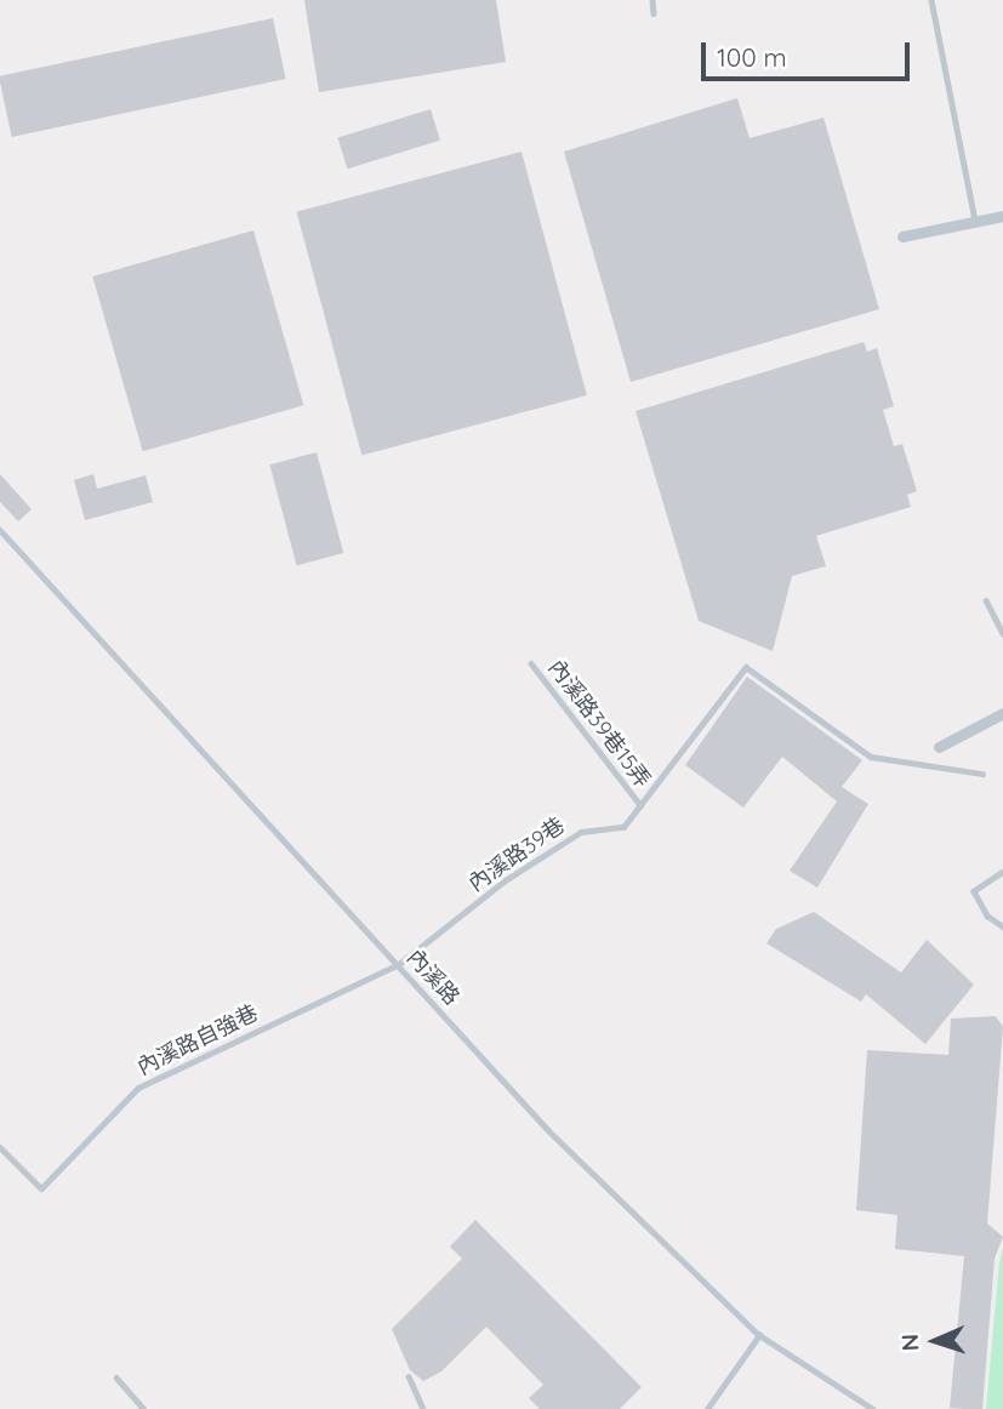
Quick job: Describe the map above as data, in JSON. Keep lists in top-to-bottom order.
{
  "streets": {
    "lane": [
      "內溪路39巷15弄",
      "內溪路39巷",
      "內溪路",
      "內溪路自強巷"
    ]
  },
  "crossings": [
    ["內溪路39巷15弄", "內溪路39巷"],
    ["內溪路39巷", "內溪路"],
    ["內溪路39巷", "內溪路自強巷"],
    ["內溪路", "內溪路自強巷"]
  ],
  "scale_bar": "100 m",
  "north": "left"
}
